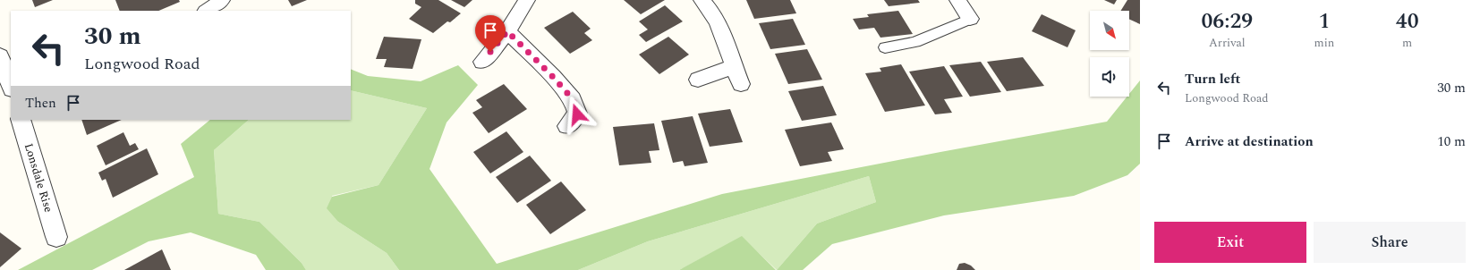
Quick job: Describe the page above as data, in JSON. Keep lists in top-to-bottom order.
{
  "streets": {
    "street": ["Lonsdale Rise"]
  },
  "north": "bottom right",
  "page": {
    "eta": [
      "06:29",
      "Arrival",
      "1",
      "min",
      "40",
      "m"
    ],
    "turn": ["30 m", "Longwood Road"],
    "list": [
      {
        "name": "Turn left",
        "note": "Longwood Road",
        "value": "30 m"
      },
      {
        "name": "Arrive at destination",
        "value": "10 m"
      }
    ],
    "then": "Then",
    "buttons": ["Exit", "Share"]
  }
}
